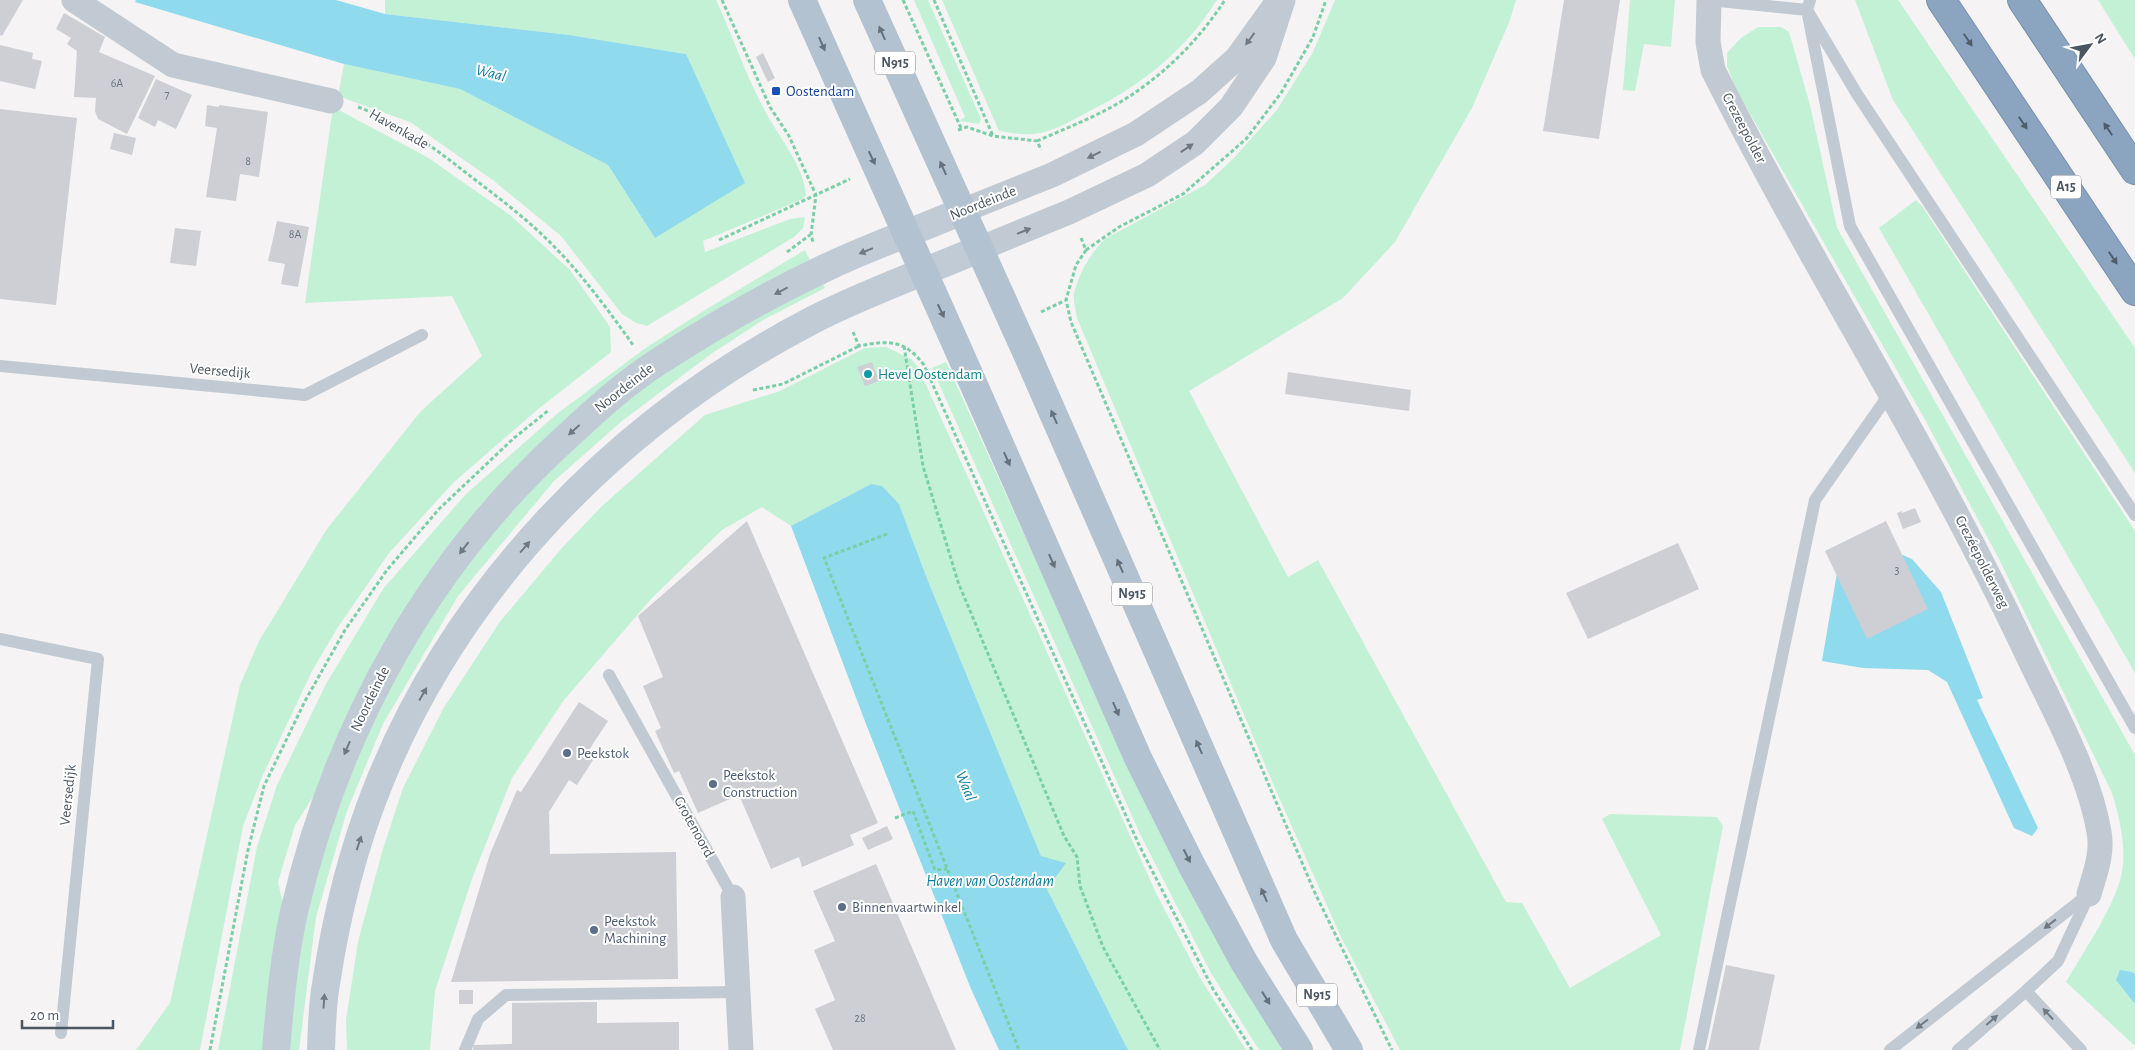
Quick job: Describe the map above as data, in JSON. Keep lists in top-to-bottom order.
{
  "streets": {
    "highway": ["A15"],
    "main road": ["N915", "Noordeinde"],
    "street": ["Crezeepolder", "Crezéepolderweg", "Grotenoord"],
    "lane": ["Veersedijk"],
    "path": ["Havenkade"]
  },
  "crossings": [
    ["N915", "Noordeinde"],
    ["Crezeepolder", "Crezéepolderweg"]
  ],
  "one_way": ["Noordeinde"],
  "water": ["Waal", "Haven van Oostendam"],
  "places": {
    "transit": ["Oostendam"],
    "other": [
      "Hevel Oostendam",
      "Peekstok",
      "Peekstok Construction",
      "Binnenvaartwinkel",
      "Peekstok Machining"
    ]
  },
  "house_numbers": [
    "6A",
    "7",
    "8",
    "8A",
    "3",
    "28"
  ],
  "scale_bar": "20 m",
  "north": "top right"
}
